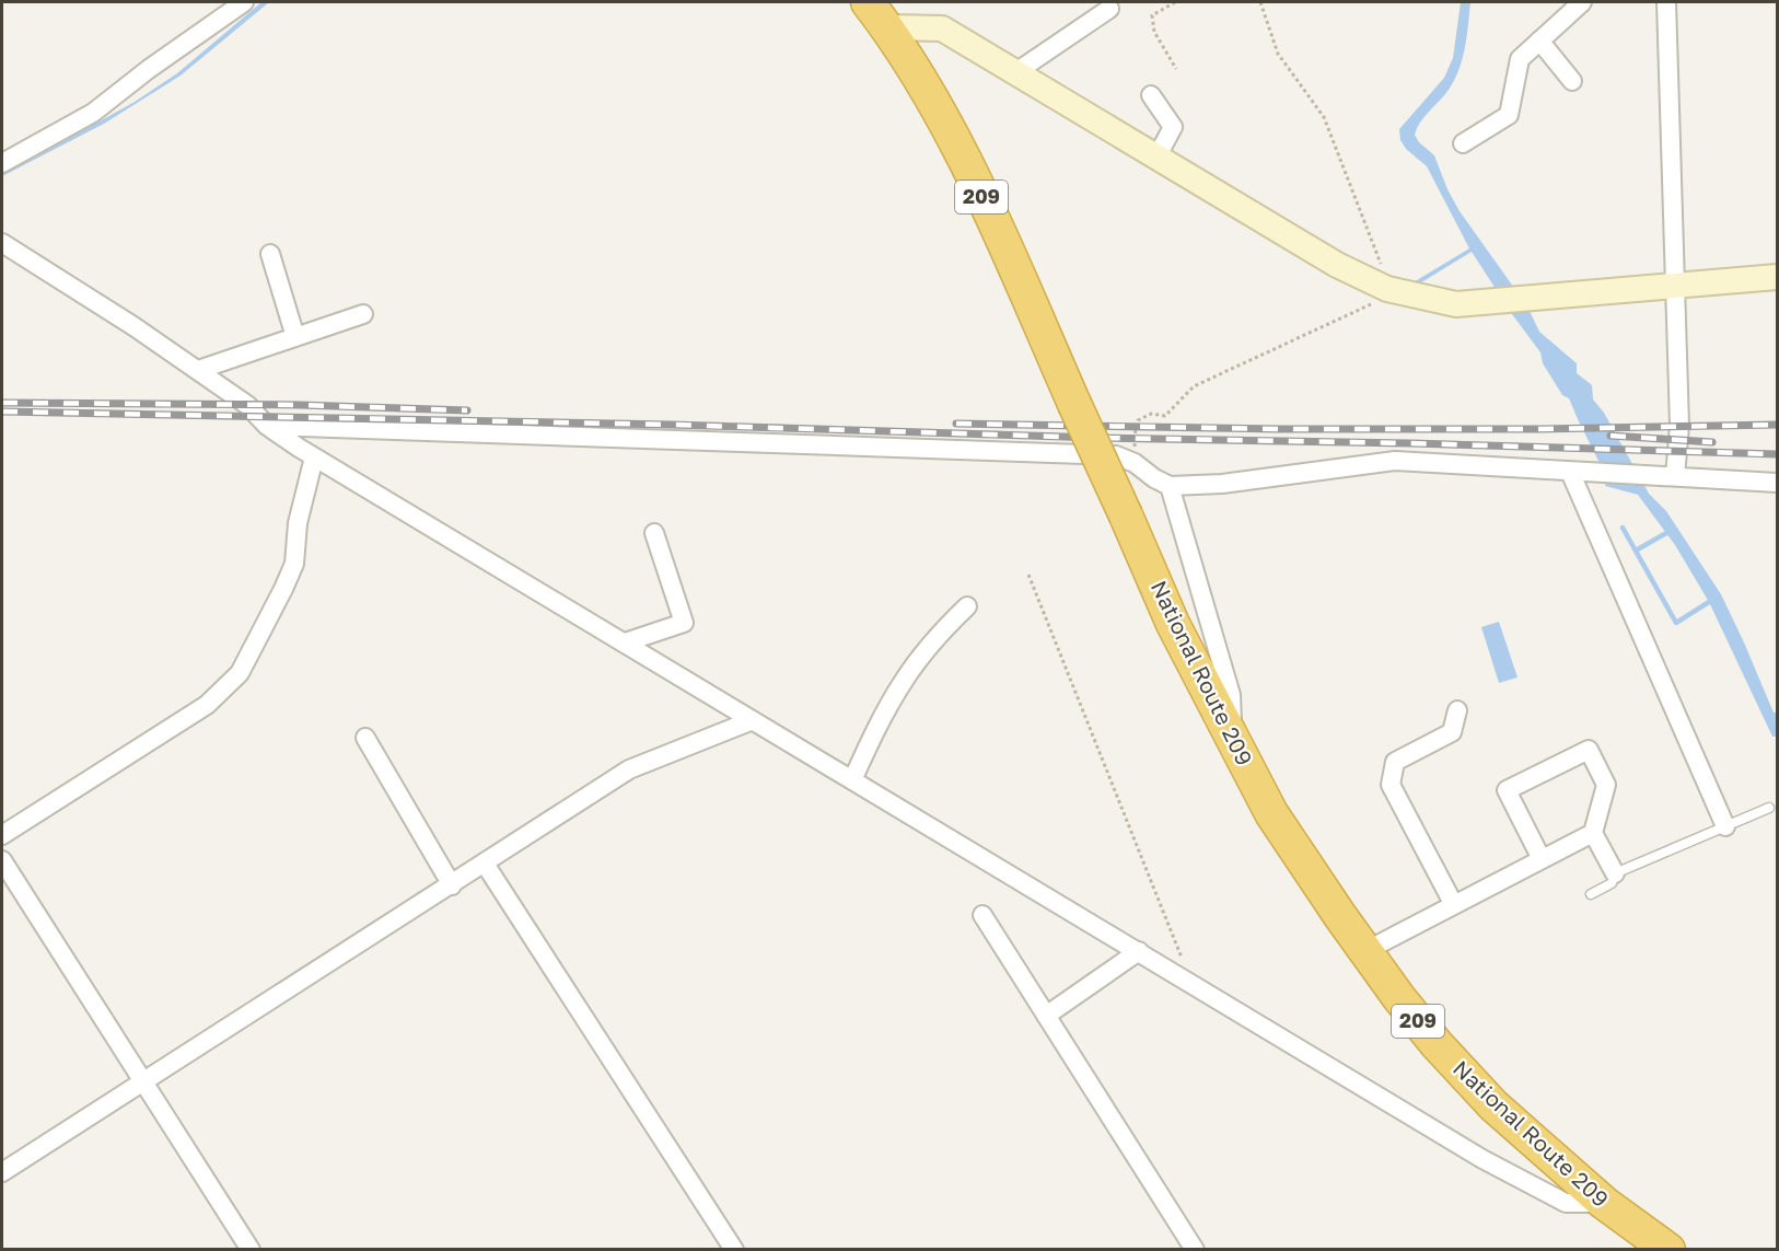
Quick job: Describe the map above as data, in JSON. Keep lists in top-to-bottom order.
{
  "streets": {
    "highway": ["209", "National Route 209"]
  }
}
